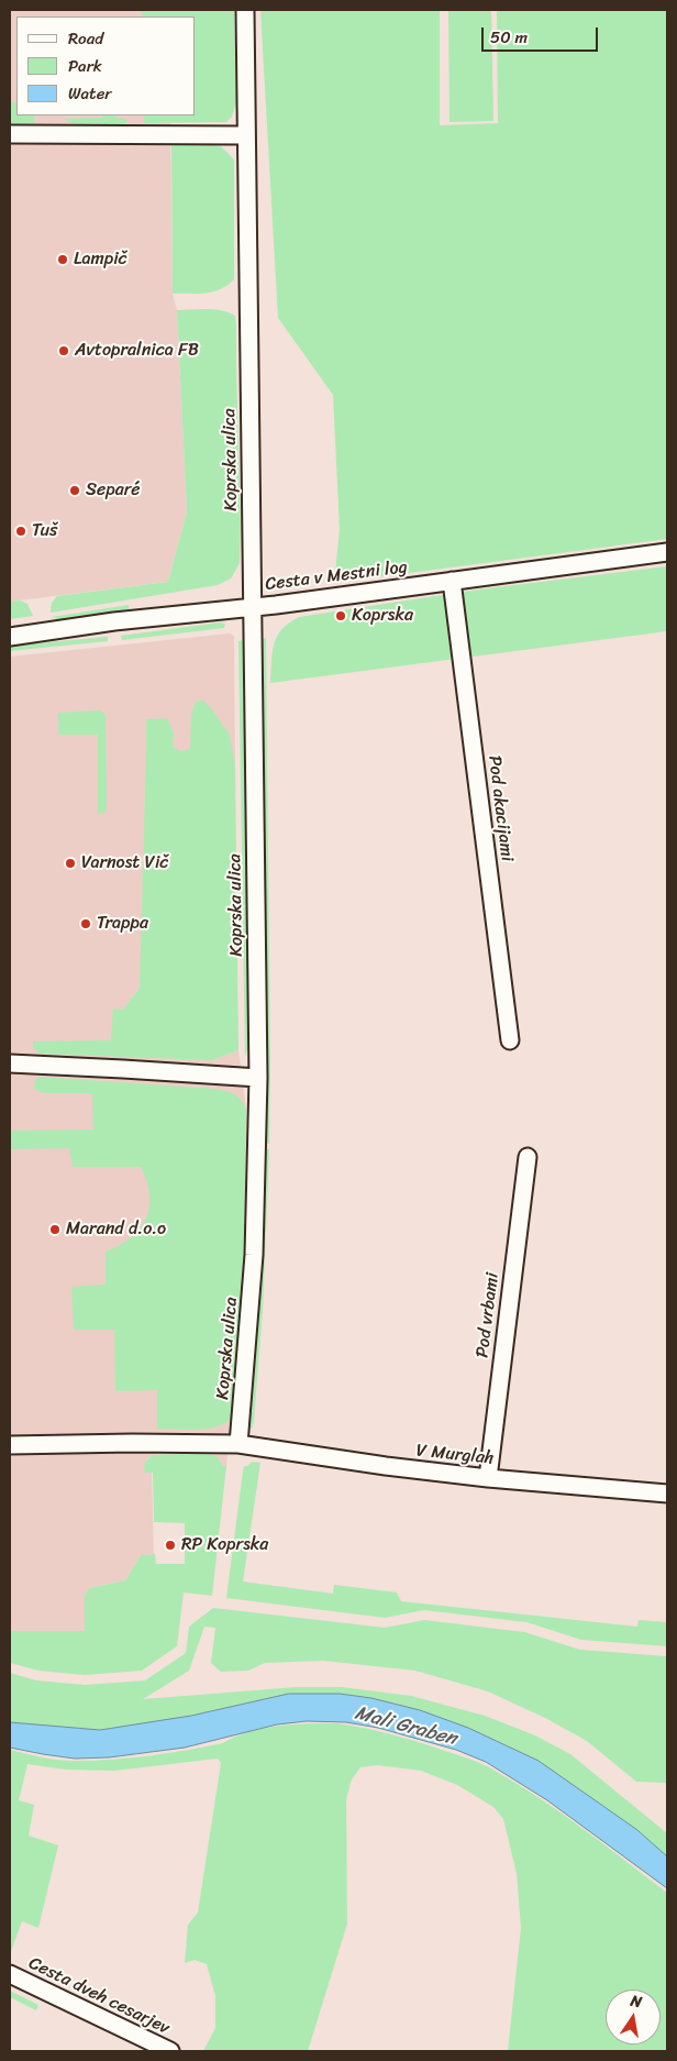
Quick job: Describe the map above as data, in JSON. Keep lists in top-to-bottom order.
{
  "streets": {
    "street": [
      "Koprska ulica",
      "Cesta v Mestni log",
      "Pod akacijami",
      "Pod vrbami",
      "V Murglah",
      "Cesta dveh cesarjev"
    ]
  },
  "crossings": [
    ["Koprska ulica", "Cesta v Mestni log"],
    ["Koprska ulica", "V Murglah"],
    ["Cesta v Mestni log", "Pod akacijami"],
    ["Pod vrbami", "V Murglah"]
  ],
  "water": ["Mali Graben"],
  "places": [
    "Lampič",
    "Avtopralnica FB",
    "Separé",
    "Tuš",
    "Koprska",
    "Varnost Vič",
    "Trappa",
    "Marand d.o.o",
    "RP Koprska"
  ],
  "legend": ["Road", "Park", "Water"],
  "scale_bar": "50 m",
  "north": "top"
}
